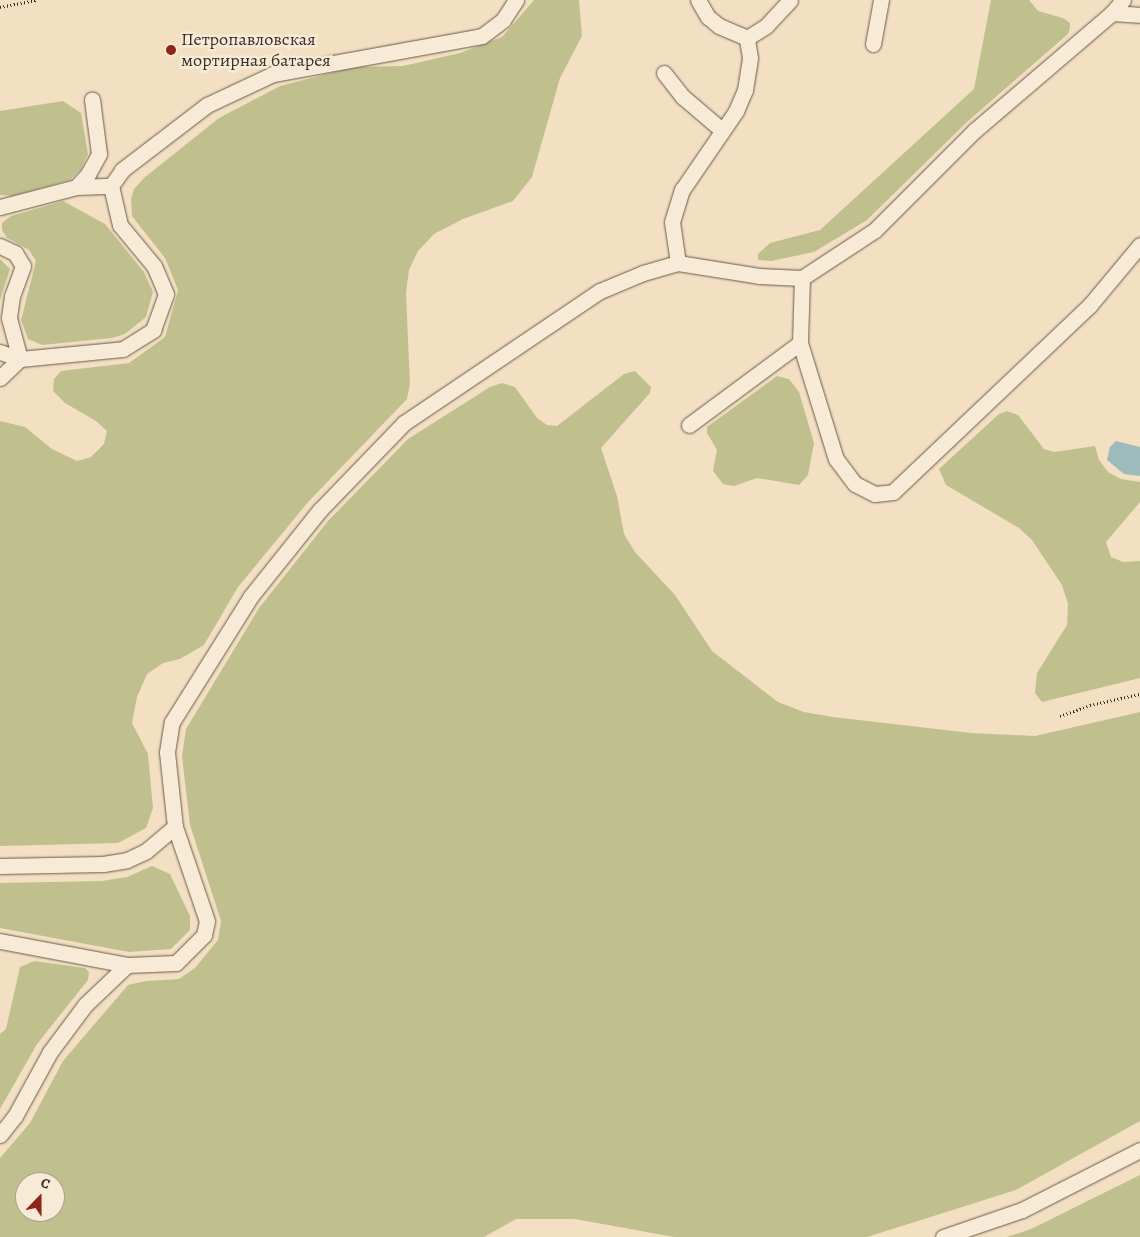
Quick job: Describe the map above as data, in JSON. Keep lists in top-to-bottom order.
{
  "places": ["Петропавловская мортирная батарея"],
  "north": "top"
}
